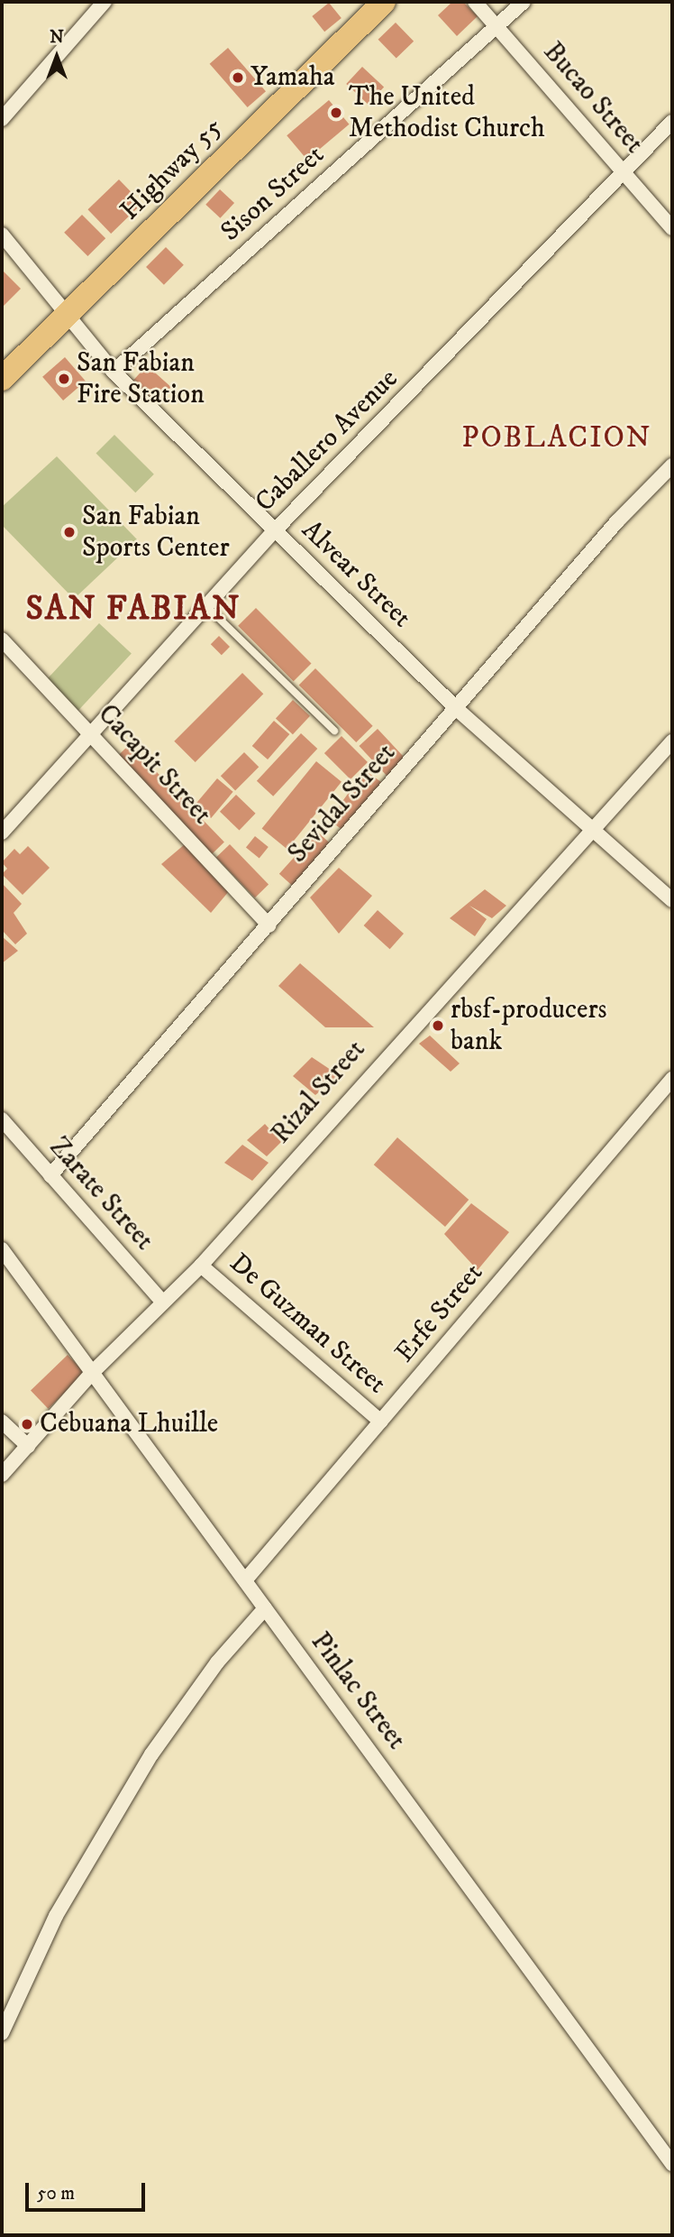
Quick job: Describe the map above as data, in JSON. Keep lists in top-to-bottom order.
{
  "streets": {
    "highway": ["Highway 55"],
    "street": [
      "Bucao Street",
      "Sison Street",
      "Caballero Avenue",
      "Alvear Street",
      "Cacapit Street",
      "Sevidal Street",
      "Rizal Street",
      "Zarate Street",
      "Erfe Street",
      "De Guzman Street",
      "Pinlac Street"
    ]
  },
  "crossings": [
    ["Bucao Street", "Sison Street"],
    ["Bucao Street", "Caballero Avenue"],
    ["Highway 55", "Alvear Street"],
    ["Sison Street", "Alvear Street"],
    ["Caballero Avenue", "Alvear Street"],
    ["Caballero Avenue", "Cacapit Street"],
    ["Alvear Street", "Sevidal Street"],
    ["Alvear Street", "Rizal Street"],
    ["Cacapit Street", "Sevidal Street"],
    ["Sevidal Street", "Zarate Street"],
    ["Rizal Street", "Zarate Street"],
    ["Rizal Street", "De Guzman Street"],
    ["Rizal Street", "Pinlac Street"],
    ["Erfe Street", "De Guzman Street"],
    ["Erfe Street", "Pinlac Street"]
  ],
  "districts": ["POBLACION", "SAN FABIAN"],
  "places": [
    "Yamaha",
    "The United Methodist Church",
    "San Fabian Fire Station",
    "San Fabian Sports Center",
    "rbsf-producers bank",
    "Cebuana Lhuille"
  ],
  "scale_bar": "50 m",
  "north": "top"
}
